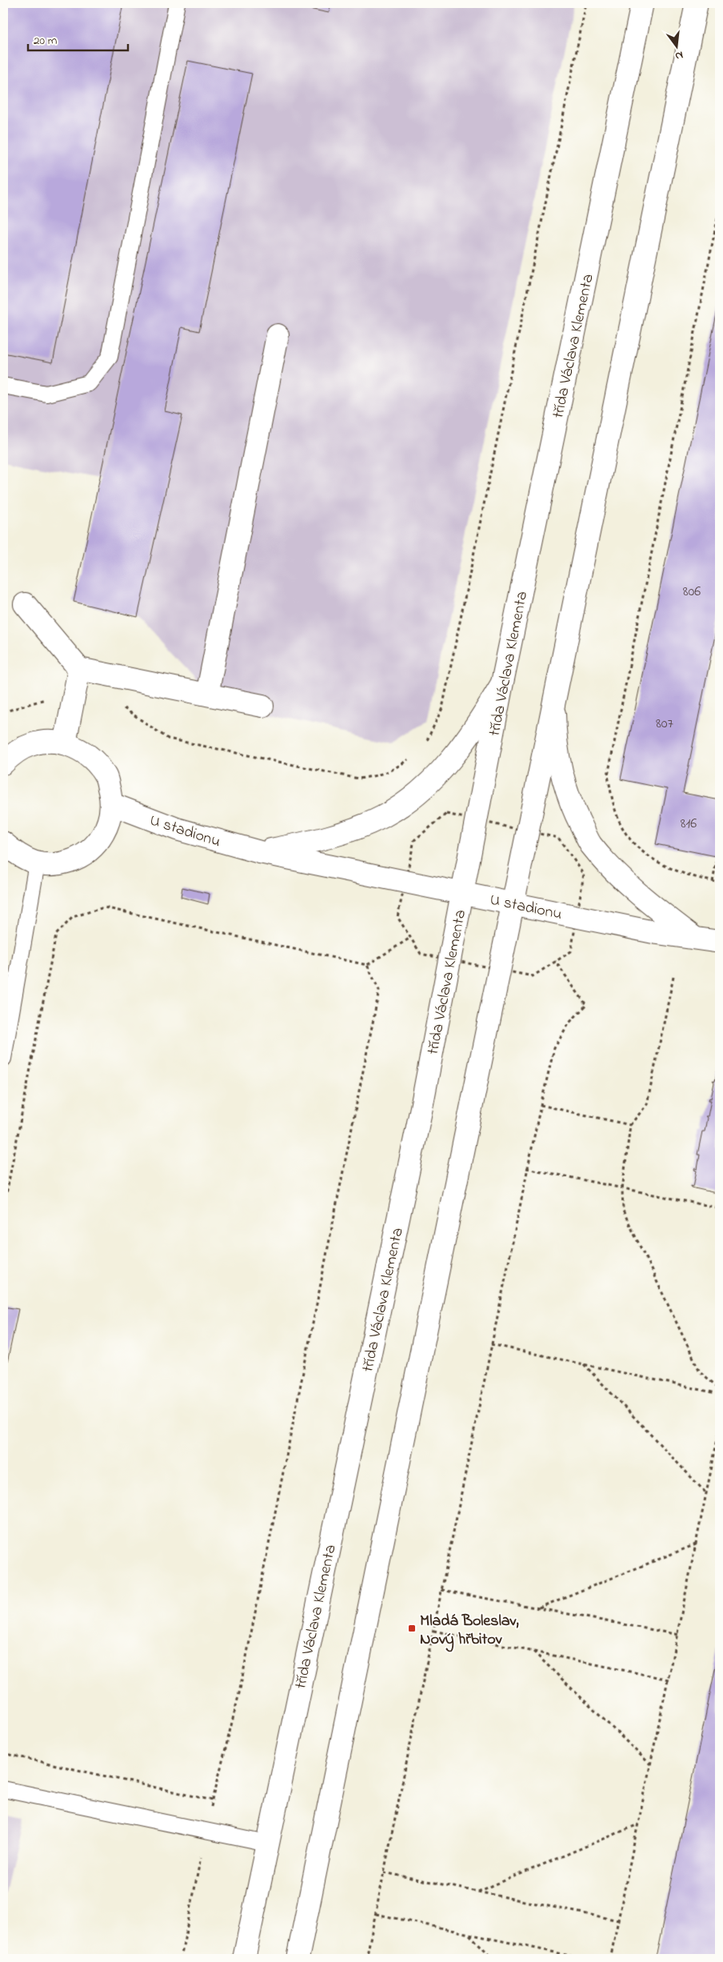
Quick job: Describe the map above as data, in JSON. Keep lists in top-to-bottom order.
{
  "streets": {
    "street": ["třída Václava Klementa", "U stadionu"]
  },
  "crossings": [
    ["třída Václava Klementa", "U stadionu"]
  ],
  "places": {
    "transit": ["Mladá Boleslav, Nový hřbitov"]
  },
  "house_numbers": ["806", "807", "816"],
  "scale_bar": "20 m",
  "north": "bottom"
}
